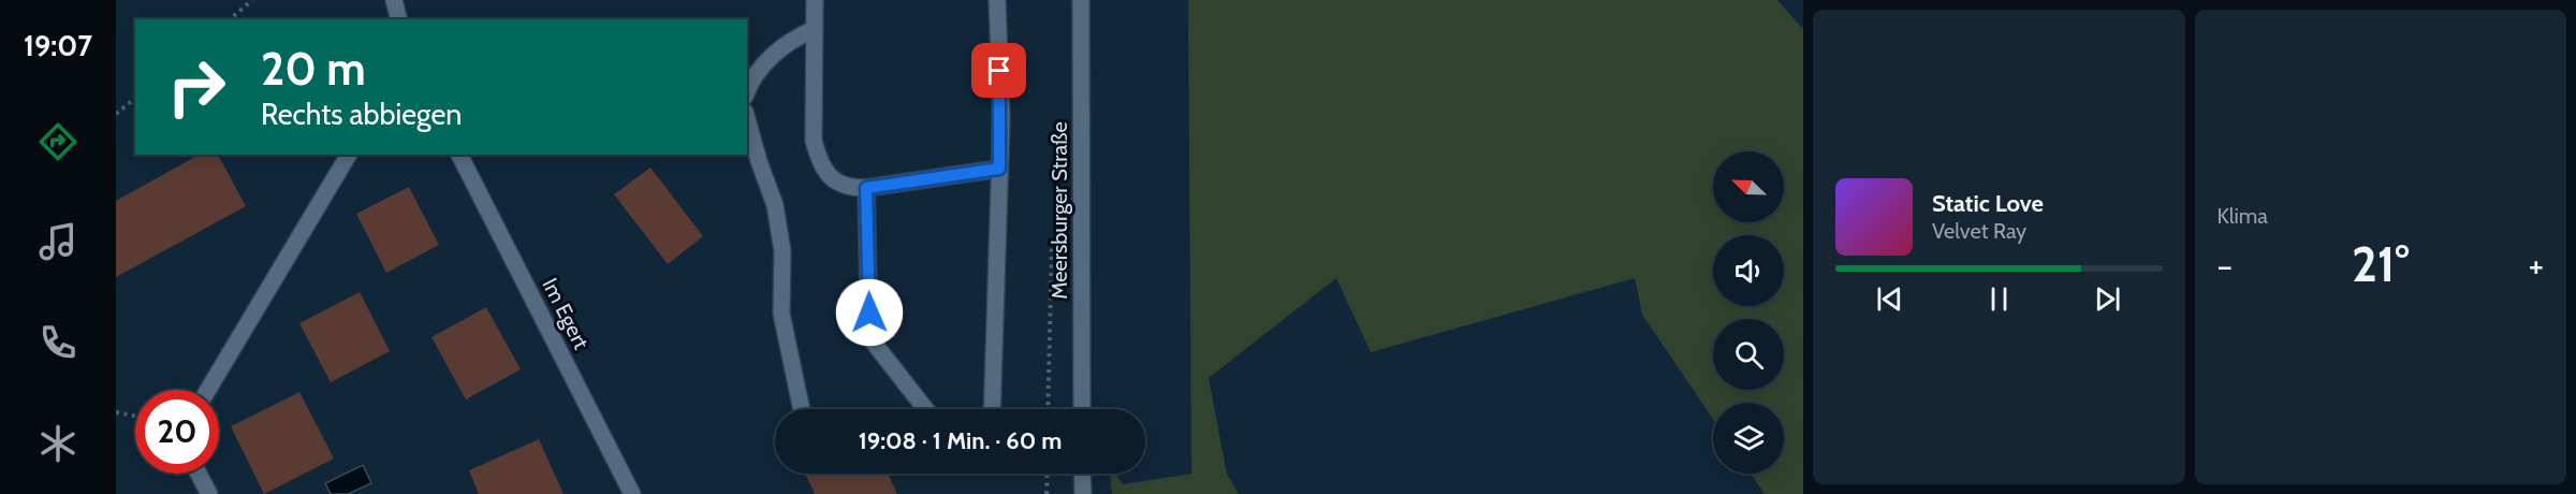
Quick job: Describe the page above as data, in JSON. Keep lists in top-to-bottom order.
{
  "streets": {
    "street": ["Meersburger Straße", "Im Egert"]
  },
  "north": "top left",
  "page": {
    "tabs": "19:07",
    "tile": "Klima",
    "turn": ["20 m", "Rechts abbiegen"],
    "song": ["Static Love", "Velvet Ray"],
    "heat": ["−", "21°", "+"],
    "limit": "20",
    "trip": "19:08 · 1 Min. · 60 m"
  }
}
